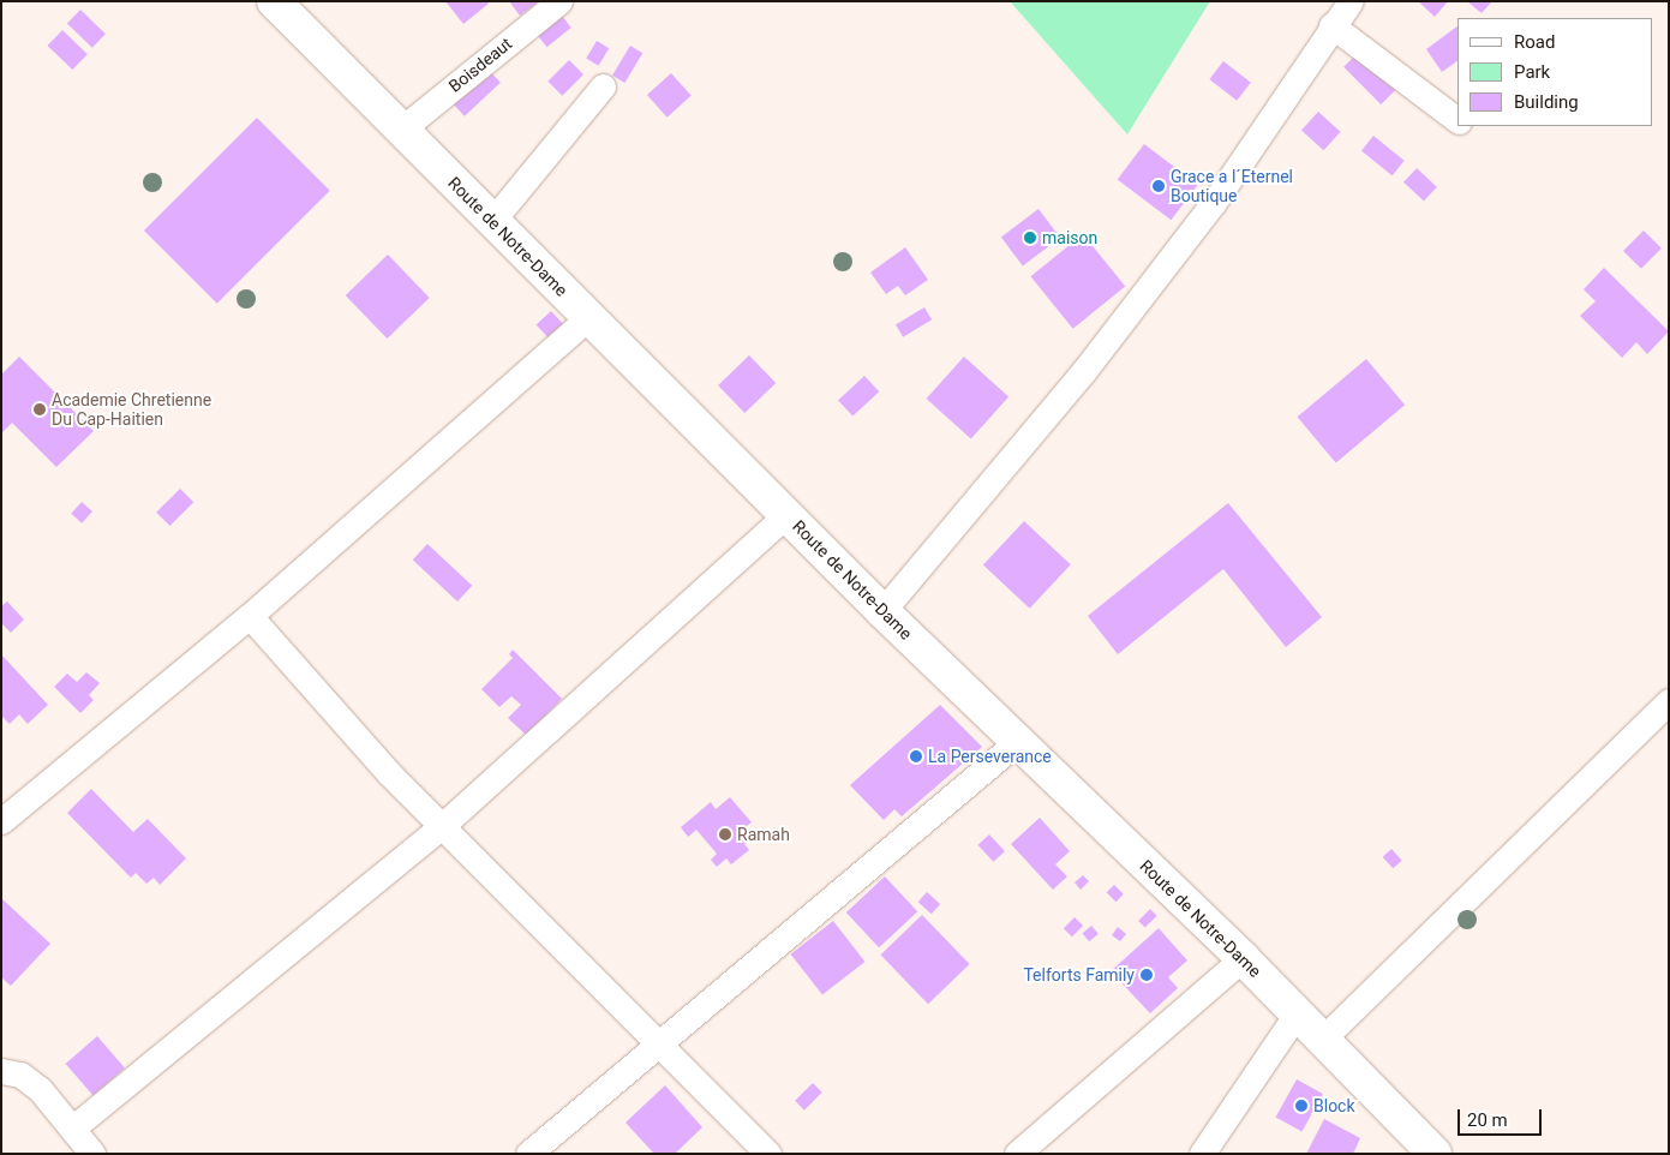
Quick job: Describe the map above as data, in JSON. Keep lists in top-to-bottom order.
{
  "streets": {
    "street": ["Boisdeaut", "Route de Notre-Dame"]
  },
  "crossings": [
    ["Boisdeaut", "Route de Notre-Dame"]
  ],
  "places": [
    "Grace a l´Eternel Boutique",
    "maison",
    "Academie Chretienne Du Cap-Haitien",
    "La Perseverance",
    "Ramah",
    "Telforts Family",
    "Block"
  ],
  "legend": ["Road", "Park", "Building"],
  "scale_bar": "20 m"
}
